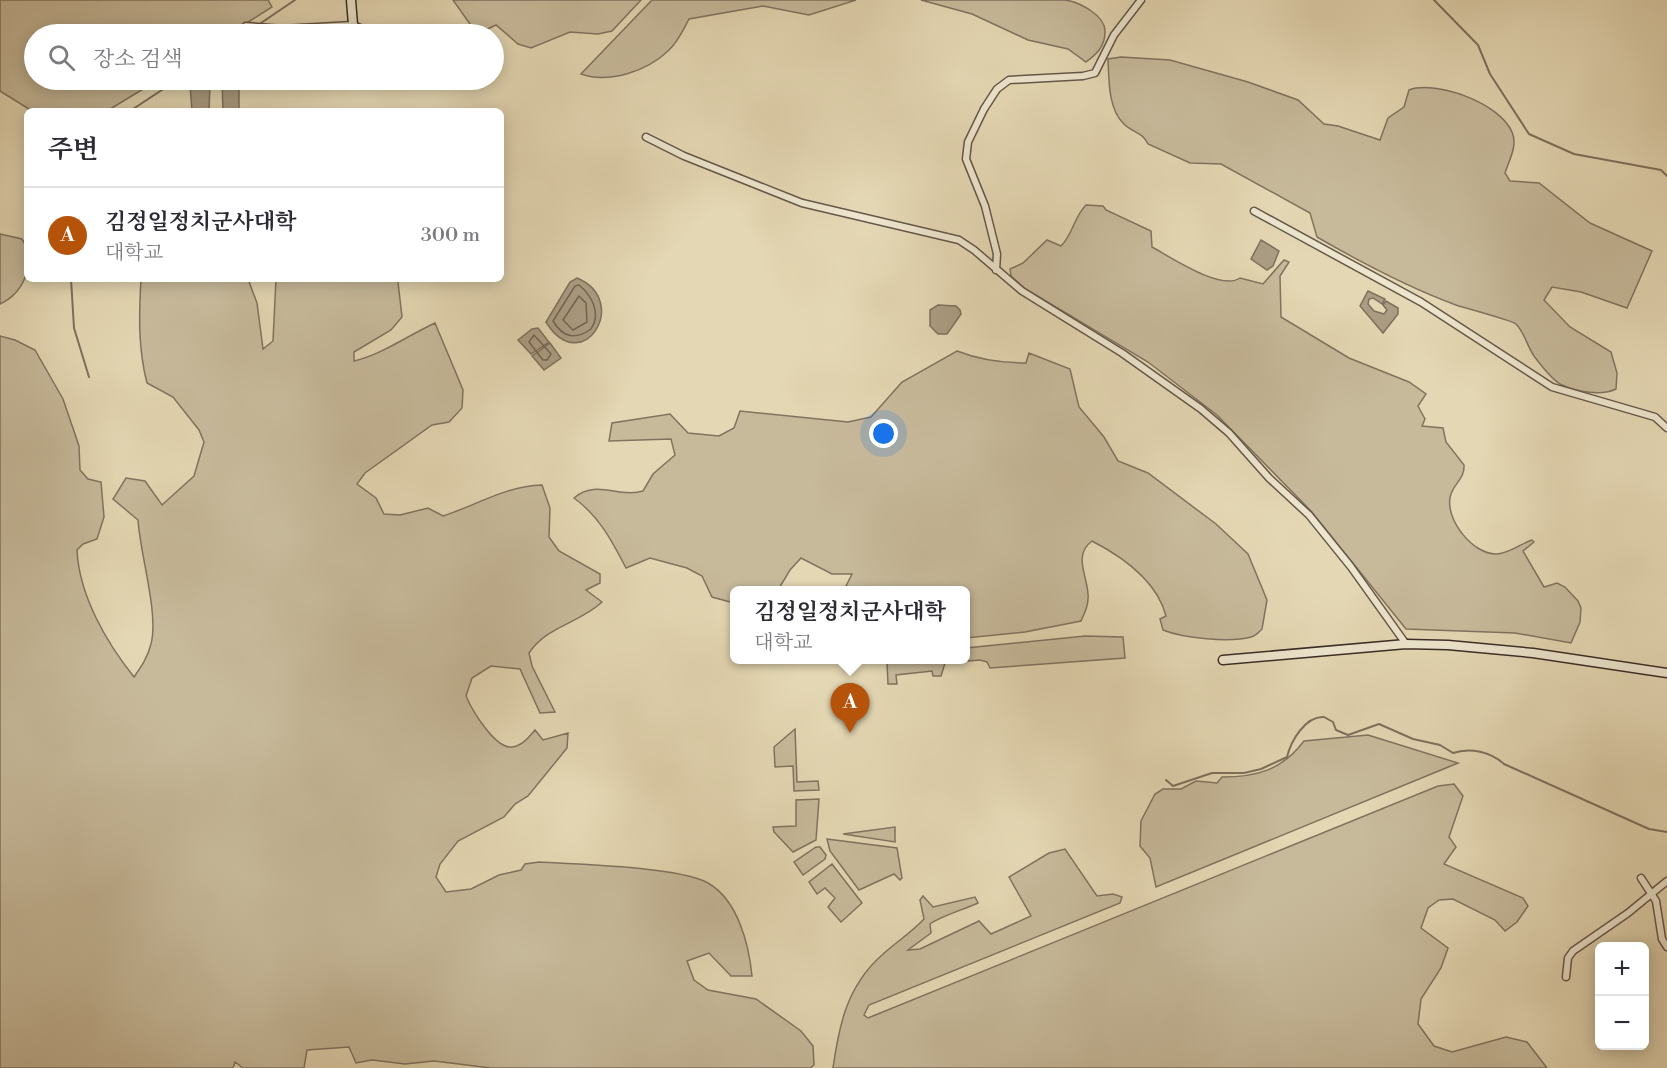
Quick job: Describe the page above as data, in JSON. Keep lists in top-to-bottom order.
{
  "page": {
    "search": "장소 검색",
    "heading": "주변",
    "list": [
      {
        "mark": "A",
        "name": "김정일정치군사대학",
        "note": "대학교",
        "value": "300 m"
      }
    ],
    "popup": ["김정일정치군사대학", "대학교"],
    "pins": "A",
    "map_buttons": ["+", "−"]
  }
}
